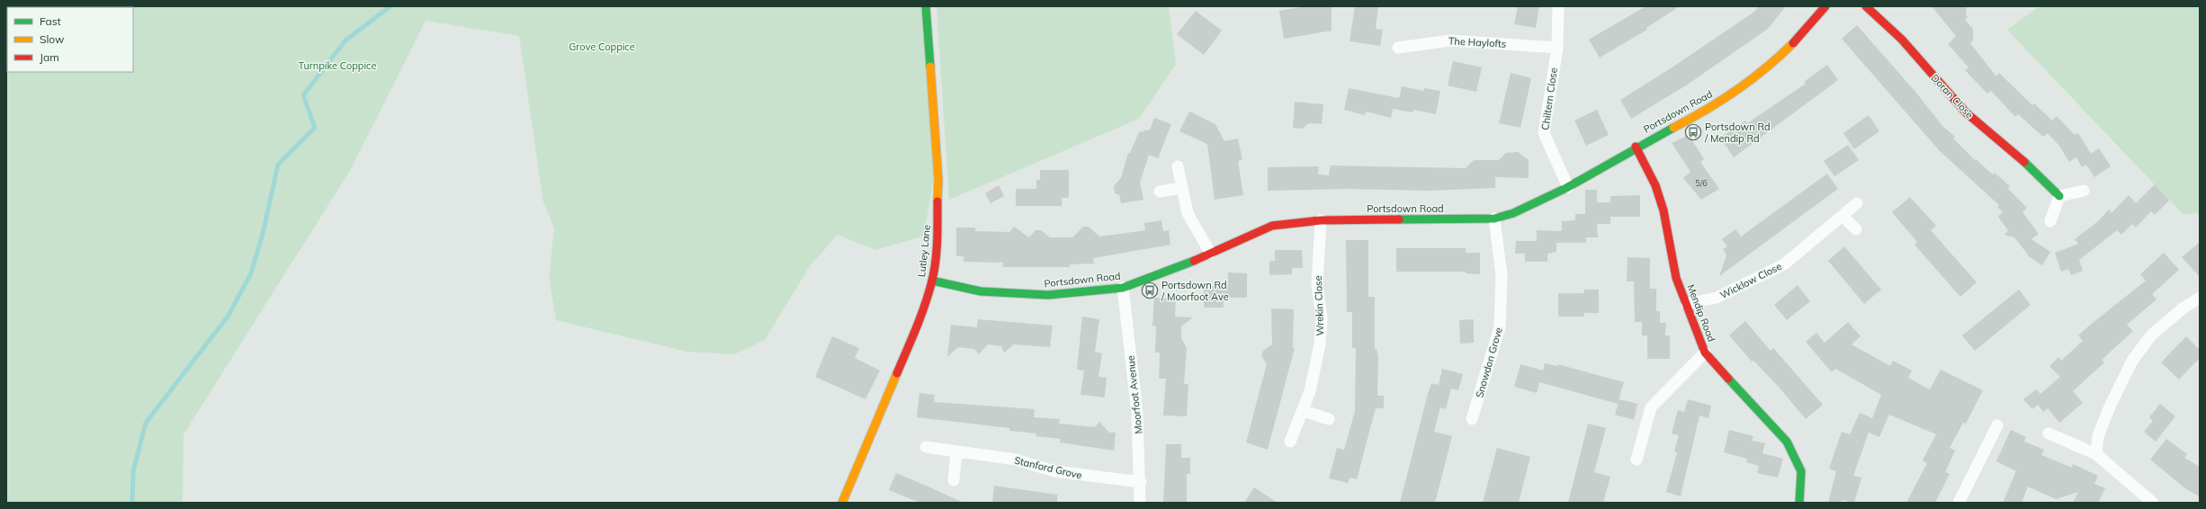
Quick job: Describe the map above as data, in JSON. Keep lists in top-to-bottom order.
{
  "streets": {
    "street": [
      "The Haylofts",
      "Doran Close",
      "Chiltern Close",
      "Portsdown Road",
      "Lutley Lane",
      "Wicklow Close",
      "Wrekin Close",
      "Mendip Road",
      "Snowdon Grove",
      "Moorfoot Avenue",
      "Stanford Grove"
    ]
  },
  "crossings": [
    ["The Haylofts", "Chiltern Close"],
    ["Chiltern Close", "Portsdown Road"],
    ["Portsdown Road", "Lutley Lane"],
    ["Portsdown Road", "Wrekin Close"],
    ["Portsdown Road", "Mendip Road"],
    ["Portsdown Road", "Snowdon Grove"],
    ["Portsdown Road", "Moorfoot Avenue"],
    ["Wicklow Close", "Mendip Road"],
    ["Moorfoot Avenue", "Stanford Grove"]
  ],
  "parks": ["Grove Coppice", "Turnpike Coppice"],
  "places": {
    "bus stop": ["Portsdown Rd / Mendip Rd", "Portsdown Rd / Moorfoot Ave"]
  },
  "house_numbers": ["5/6"],
  "legend": ["Fast", "Slow", "Jam"]
}
